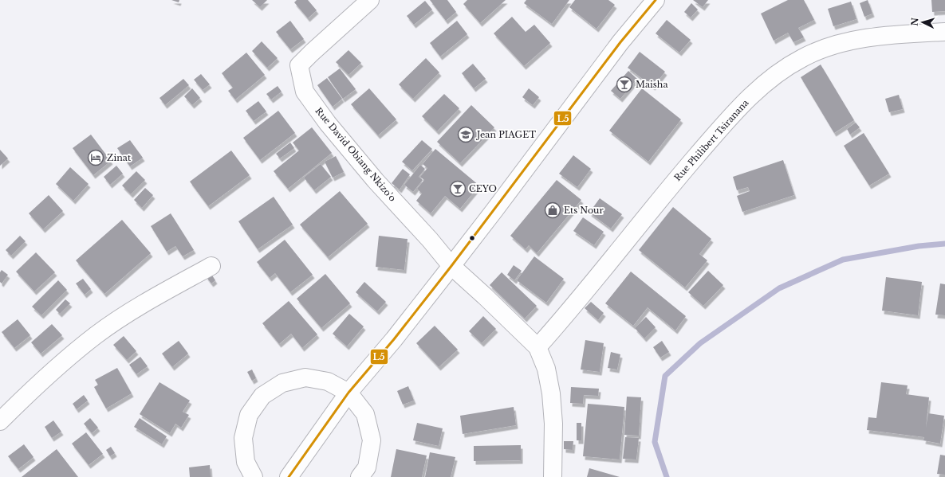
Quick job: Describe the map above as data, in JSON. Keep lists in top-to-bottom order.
{
  "streets": {
    "street": ["Rue Philibert Tsiranana", "Rue David Obiang Nkizo'o"]
  },
  "places": {
    "bar": ["Maisha", "CEYO"],
    "school or university": ["Jean PIAGET"],
    "hotel": ["Zinat"],
    "shop": ["Ets Nour"]
  },
  "lines": ["transit line L5"],
  "north": "left"
}
